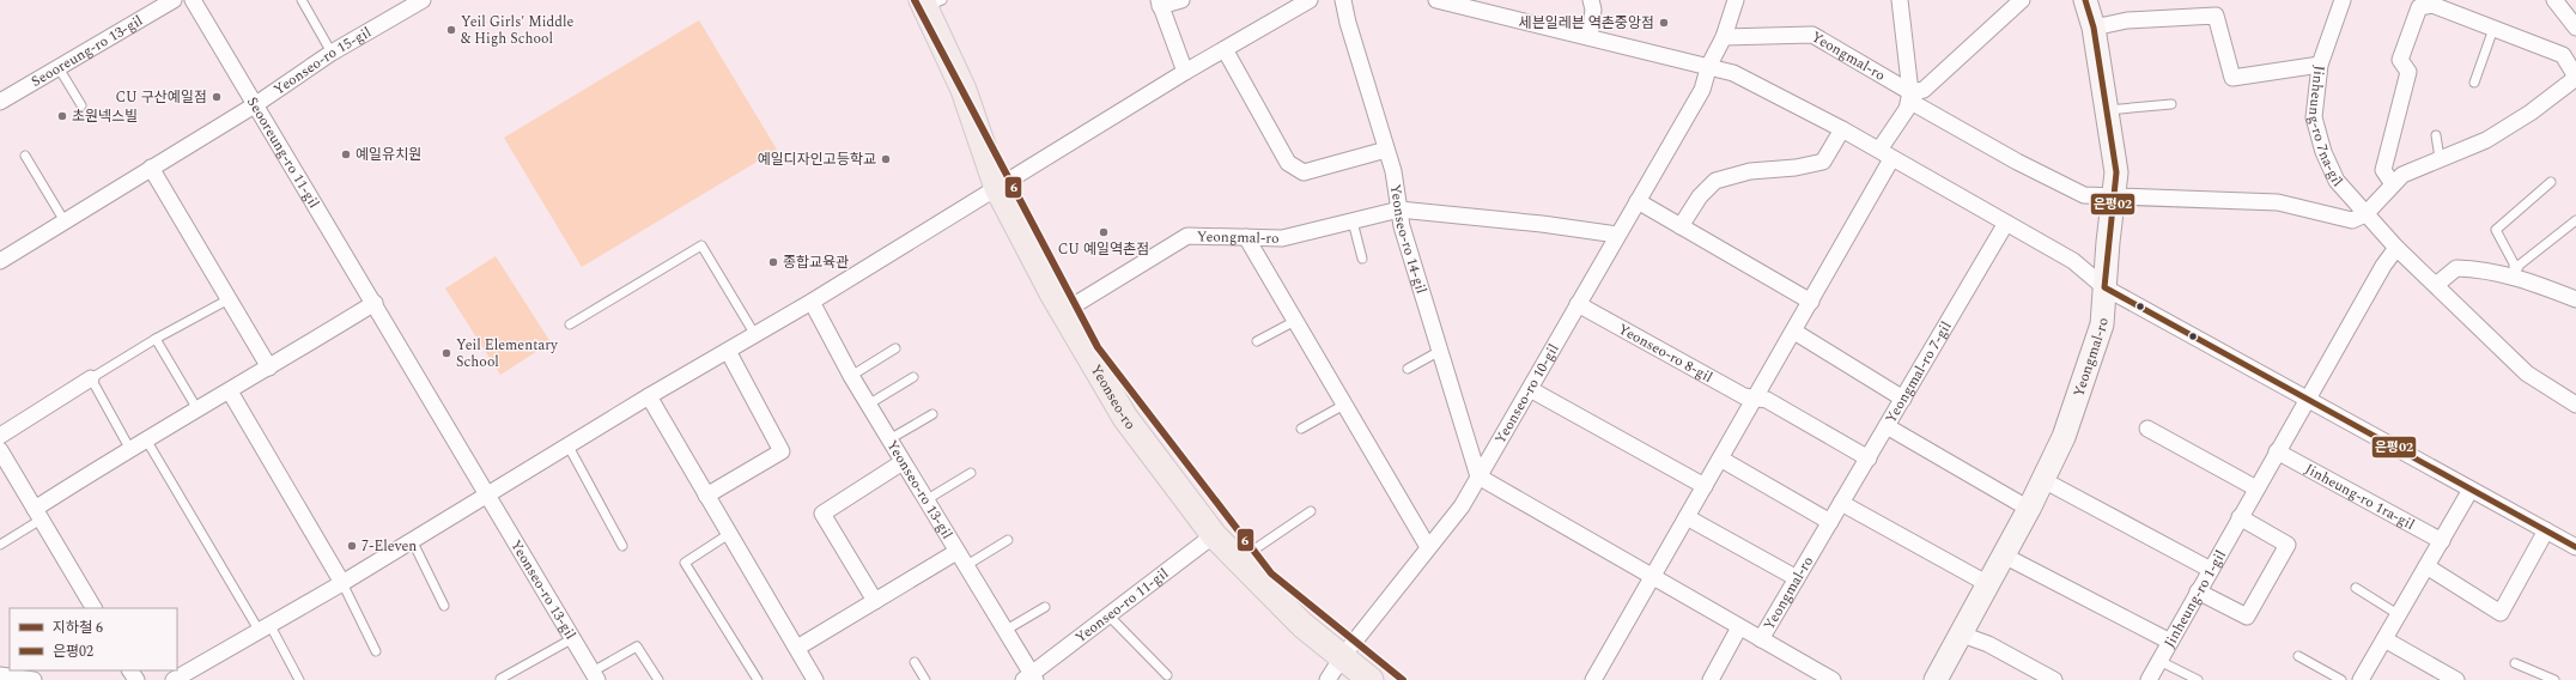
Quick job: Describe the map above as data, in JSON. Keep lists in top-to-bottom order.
{
  "streets": {
    "main road": ["Yeonseo-ro"],
    "street": [
      "Seooreung-ro 13-gil",
      "Yeongmal-ro",
      "Yeonseo-ro 15-gil",
      "Jinheung-ro 7na-gil",
      "Seooreung-ro 11-gil",
      "Yeonseo-ro 14-gil",
      "Yeonseo-ro 8-gil",
      "Yeongmal-ro 7-gil",
      "Yeonseo-ro 10-gil",
      "Yeonseo-ro 13-gil",
      "Jinheung-ro 1ra-gil",
      "Jinheung-ro 1-gil",
      "Yeonseo-ro 11-gil"
    ]
  },
  "crossings": [
    ["Yeongmal-ro", "Jinheung-ro 7na-gil"],
    ["Yeongmal-ro", "Yeonseo-ro 14-gil"],
    ["Yeongmal-ro", "Yeongmal-ro 7-gil"],
    ["Yeongmal-ro", "Yeonseo-ro 10-gil"],
    ["Yeongmal-ro", "Yeonseo-ro"],
    ["Yeonseo-ro 15-gil", "Seooreung-ro 11-gil"],
    ["Jinheung-ro 7na-gil", "Jinheung-ro 1-gil"],
    ["Seooreung-ro 11-gil", "Yeonseo-ro 13-gil"],
    ["Yeonseo-ro 14-gil", "Yeonseo-ro 10-gil"],
    ["Yeonseo-ro 8-gil", "Yeongmal-ro 7-gil"],
    ["Yeonseo-ro 8-gil", "Yeonseo-ro 10-gil"],
    ["Yeonseo-ro 10-gil", "Yeonseo-ro"],
    ["Yeonseo-ro", "Yeonseo-ro 11-gil"],
    ["Yeonseo-ro 13-gil", "Yeonseo-ro 11-gil"],
    ["Jinheung-ro 1ra-gil", "Jinheung-ro 1-gil"]
  ],
  "places": [
    "세븐일레븐 역촌중앙점",
    "Yeil Girls' Middle & High School",
    "CU 구산예일점",
    "초원넥스빌",
    "예일유치원",
    "예일디자인고등학교",
    "CU 예일역촌점",
    "종합교육관",
    "Yeil Elementary School",
    "7-Eleven"
  ],
  "lines": ["metro line 6", "transit line 은평02"],
  "legend": ["지하철 6", "은평02"]
}
